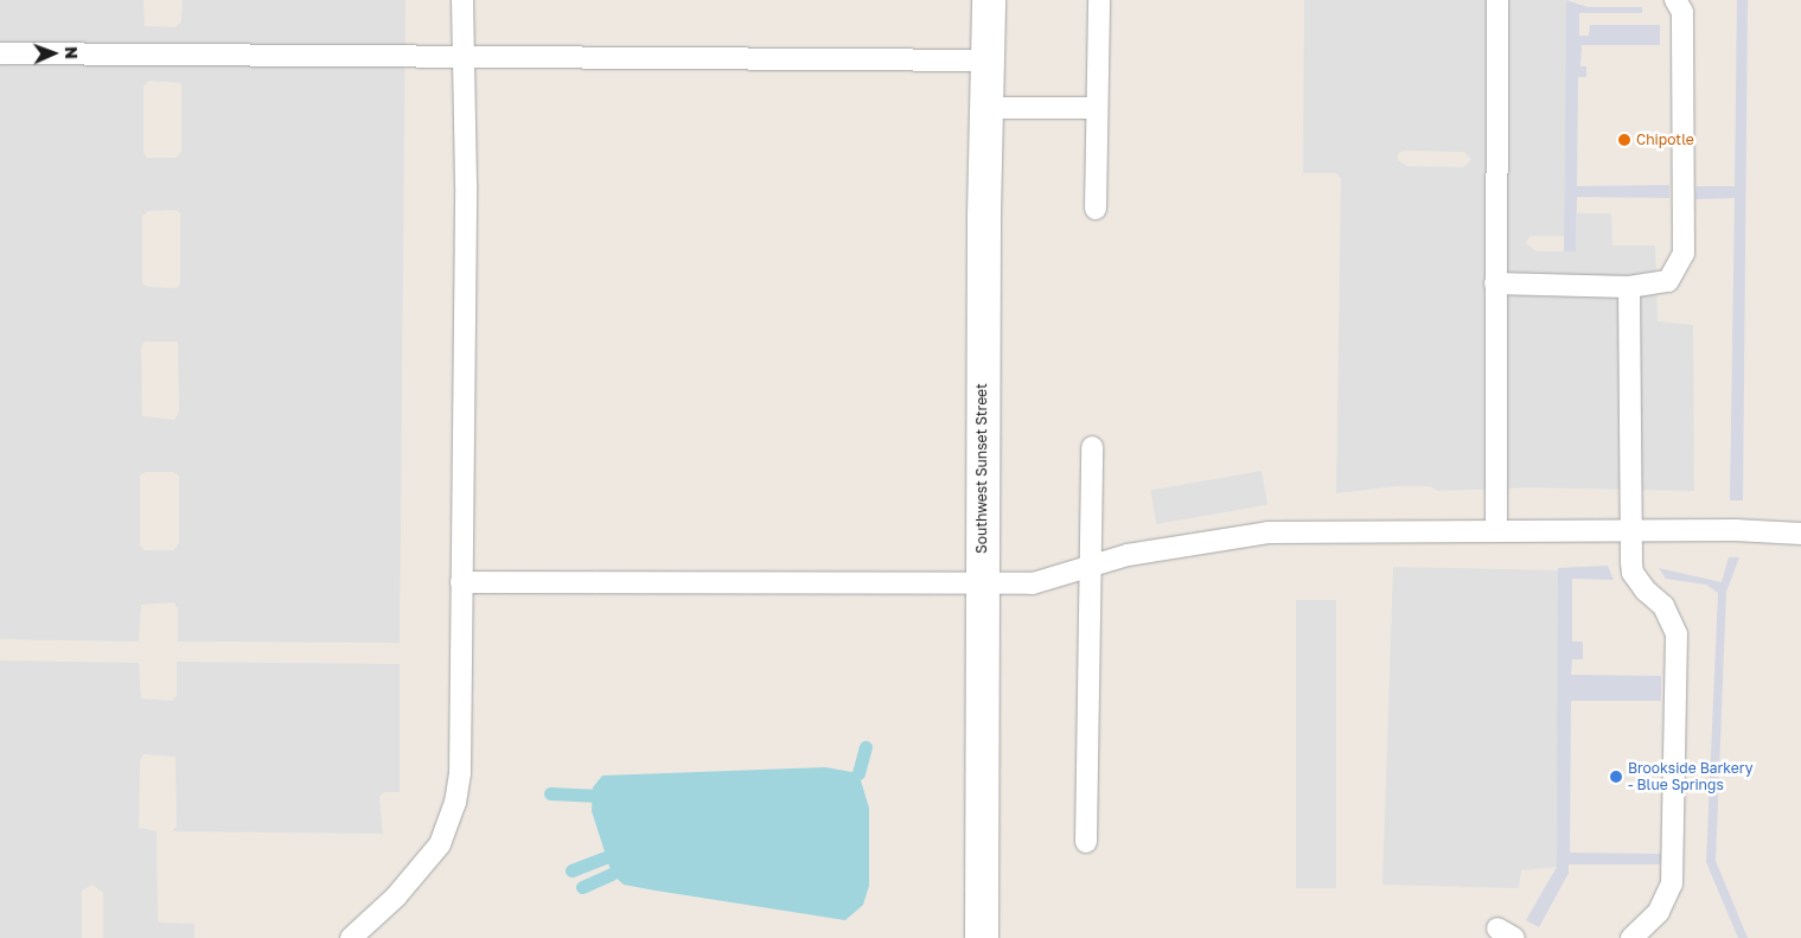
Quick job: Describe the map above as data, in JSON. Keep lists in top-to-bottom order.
{
  "streets": {
    "street": ["Southwest Sunset Street"]
  },
  "places": ["Chipotle", "Brookside Barkery - Blue Springs"],
  "north": "right"
}
